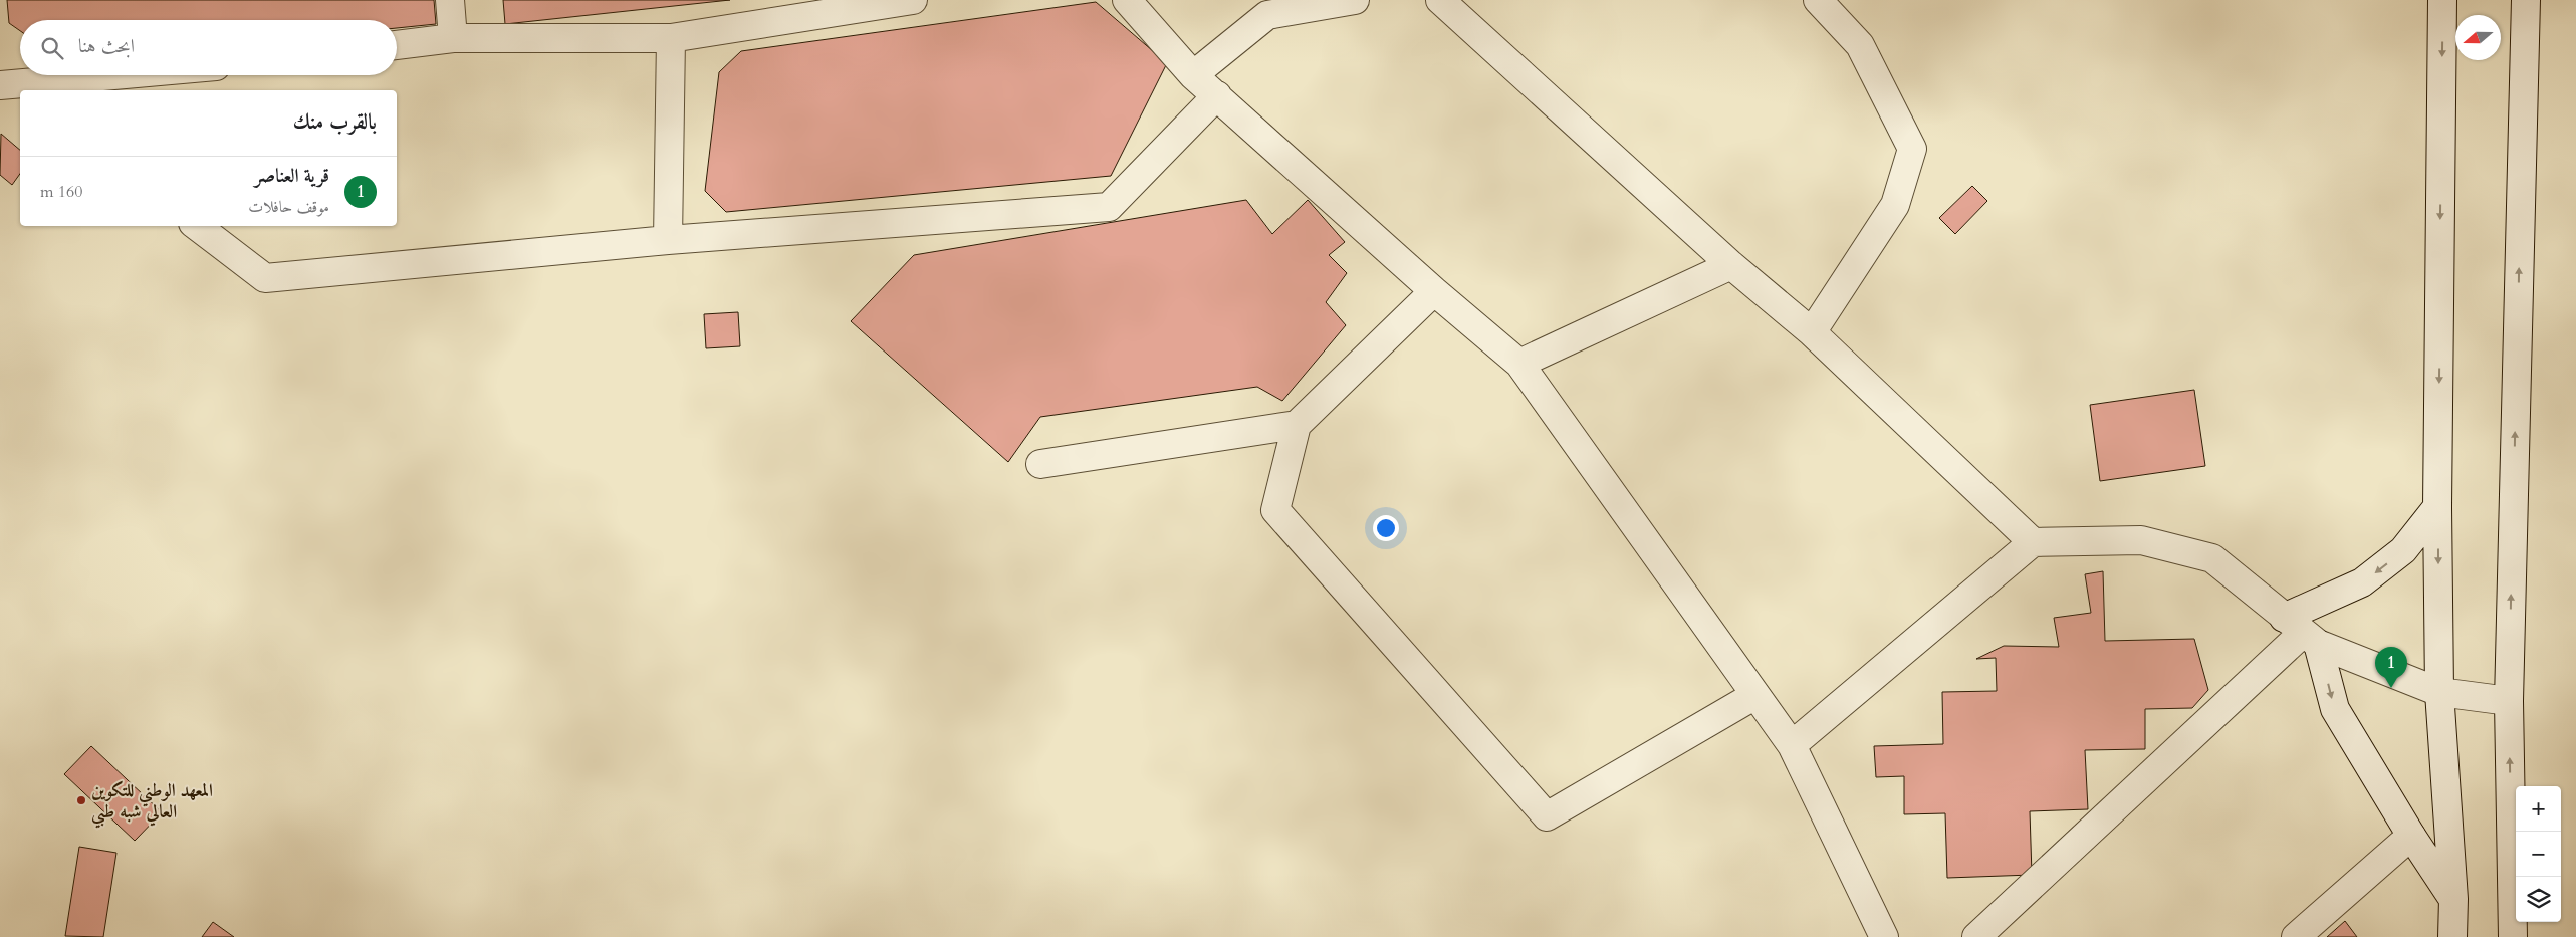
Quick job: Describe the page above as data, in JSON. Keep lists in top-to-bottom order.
{
  "places": ["المعهد الوطني للتكوين العالي شبه طبي"],
  "north": "left",
  "page": {
    "search": "ابحث هنا",
    "heading": "بالقرب منك",
    "list": [
      {
        "mark": "1",
        "name": "قرية العناصر",
        "note": "موقف حافلات",
        "value": "160 m"
      }
    ],
    "pins": "1",
    "map_buttons": ["+", "−"]
  }
}
